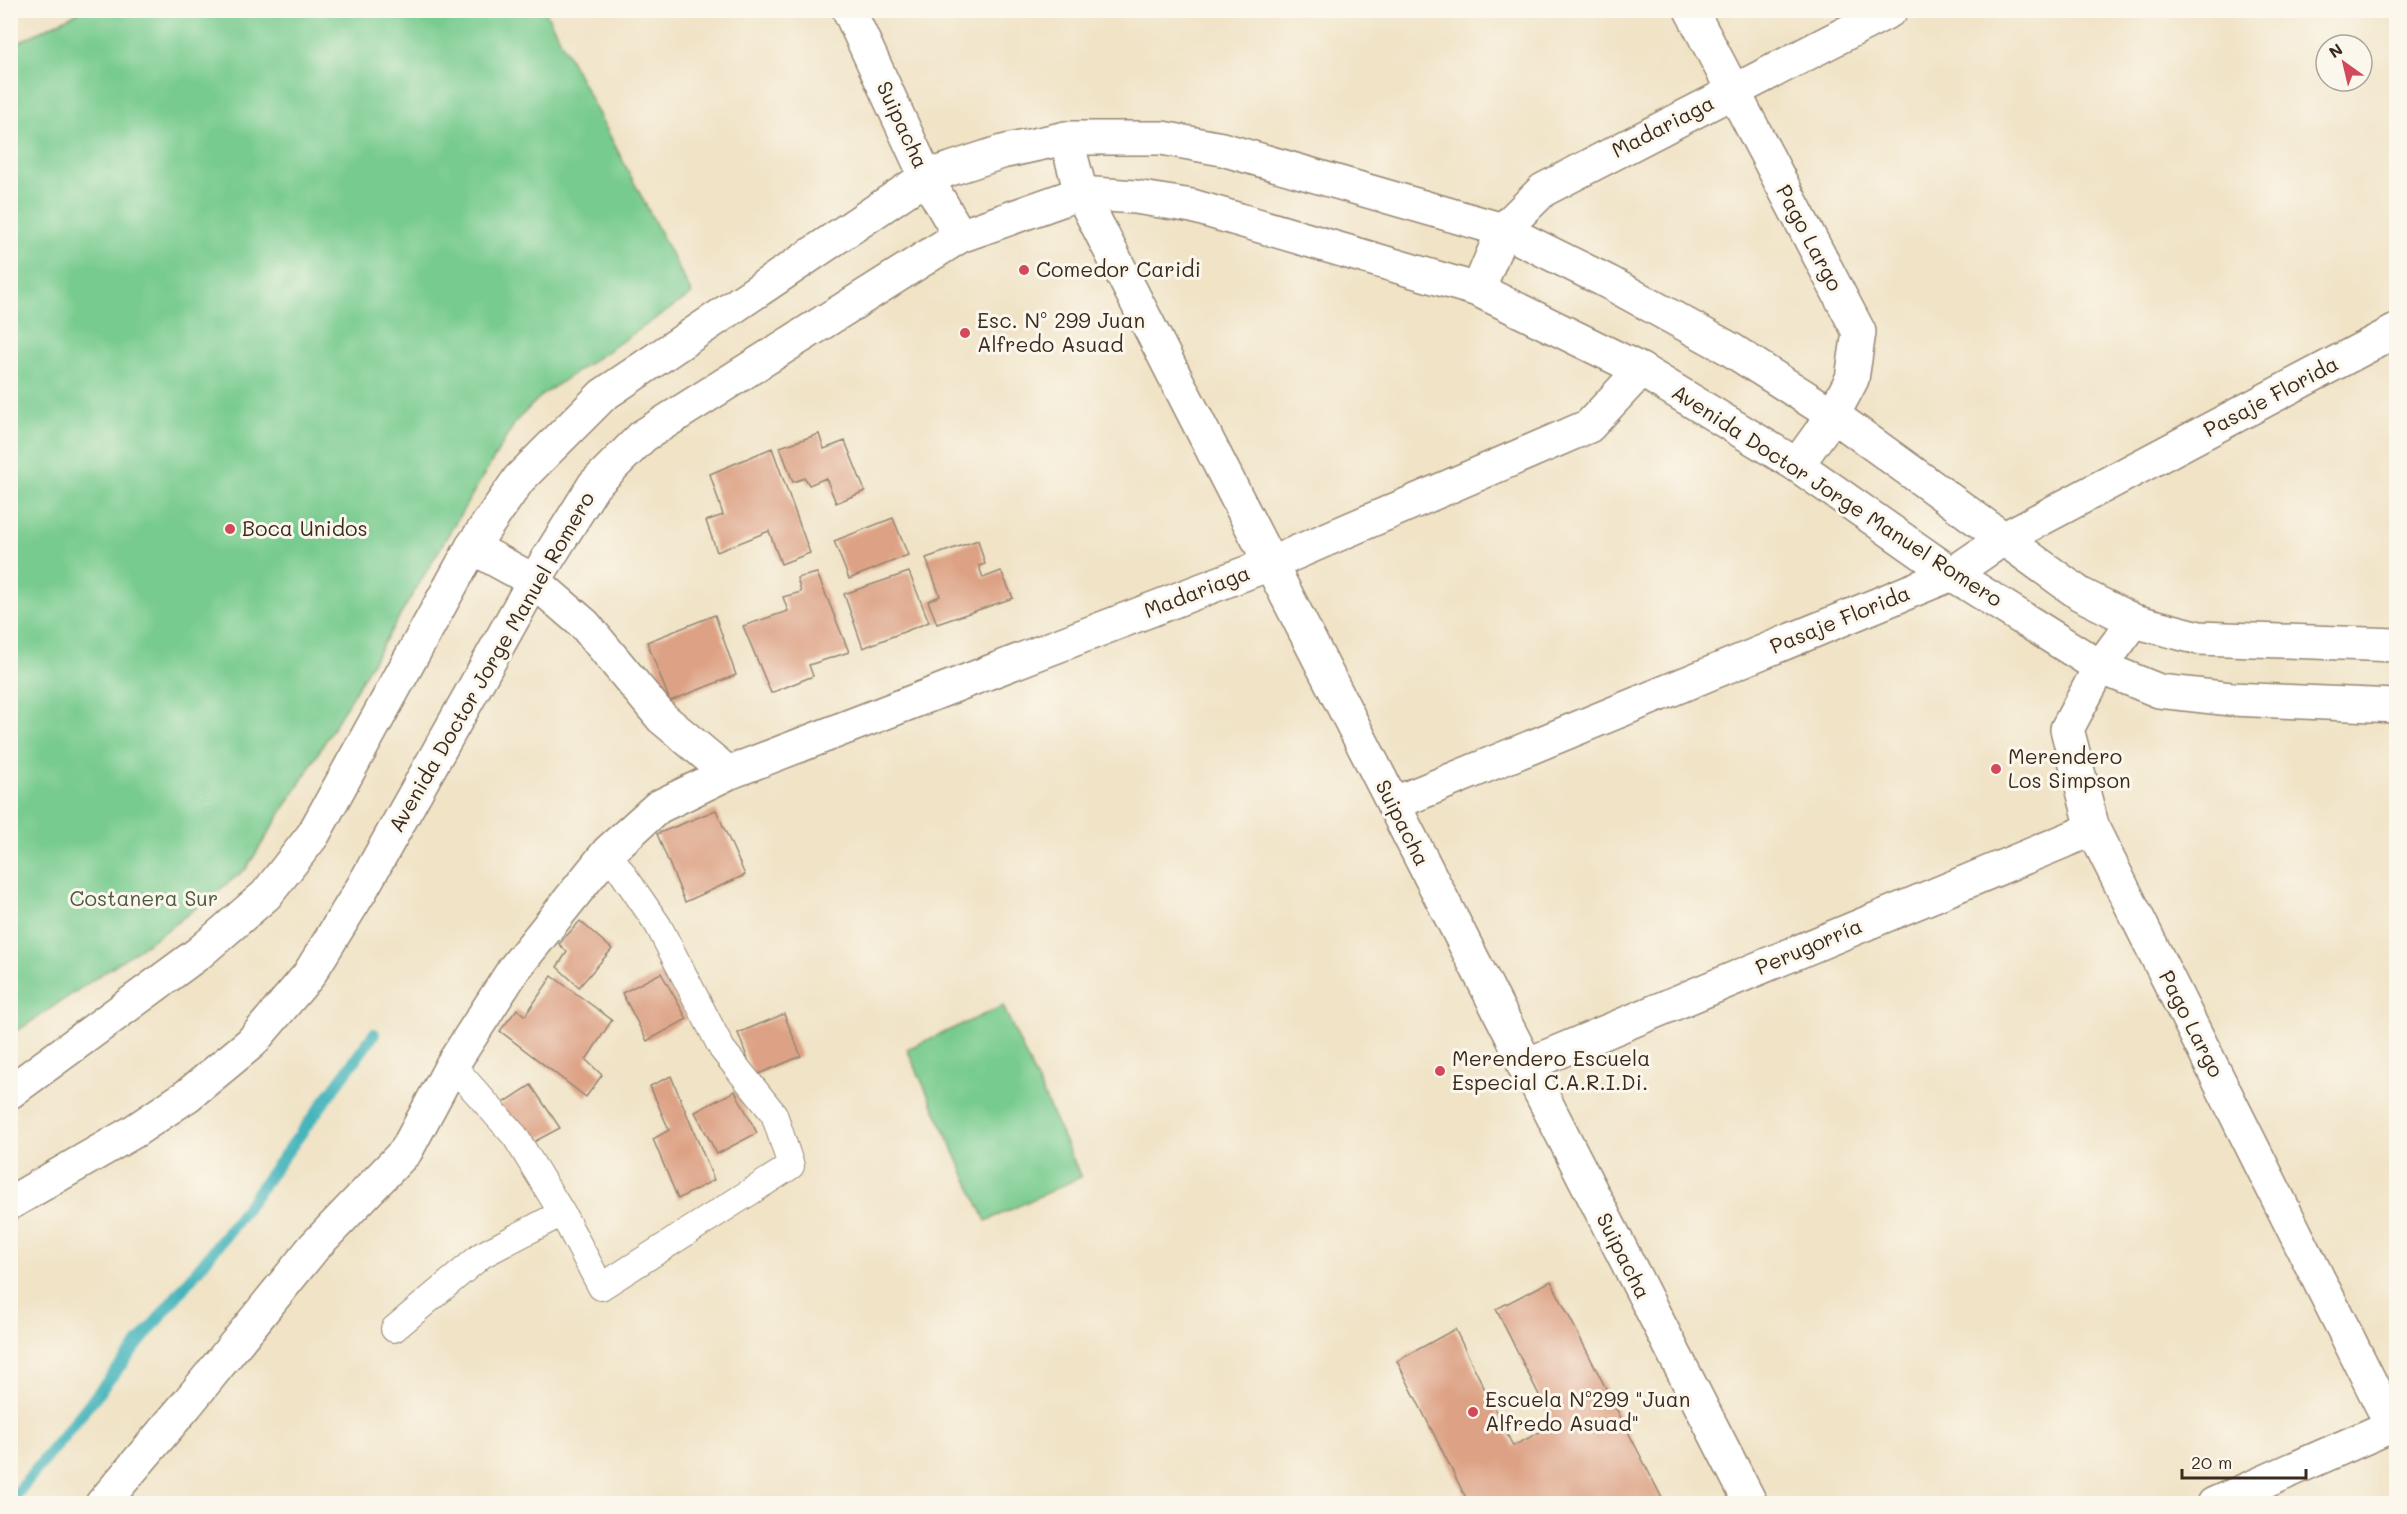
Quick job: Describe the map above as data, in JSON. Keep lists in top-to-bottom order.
{
  "streets": {
    "street": [
      "Suipacha",
      "Madariaga",
      "Pago Largo",
      "Pasaje Florida",
      "Avenida Doctor Jorge Manuel Romero",
      "Perugorría"
    ]
  },
  "crossings": [
    ["Suipacha", "Madariaga"],
    ["Suipacha", "Pasaje Florida"],
    ["Suipacha", "Avenida Doctor Jorge Manuel Romero"],
    ["Suipacha", "Perugorría"],
    ["Madariaga", "Pago Largo"],
    ["Madariaga", "Avenida Doctor Jorge Manuel Romero"],
    ["Pago Largo", "Avenida Doctor Jorge Manuel Romero"],
    ["Pago Largo", "Perugorría"],
    ["Pasaje Florida", "Avenida Doctor Jorge Manuel Romero"]
  ],
  "parks": ["Costanera Sur"],
  "places": [
    "Comedor Caridi",
    "Esc. Nº 299 Juan Alfredo Asuad",
    "Boca Unidos",
    "Merendero Los Simpson",
    "Merendero Escuela Especial C.A.R.I.Di.",
    "Escuela Nº299 \"Juan Alfredo Asuad\""
  ],
  "scale_bar": "20 m",
  "north": "top left"
}
